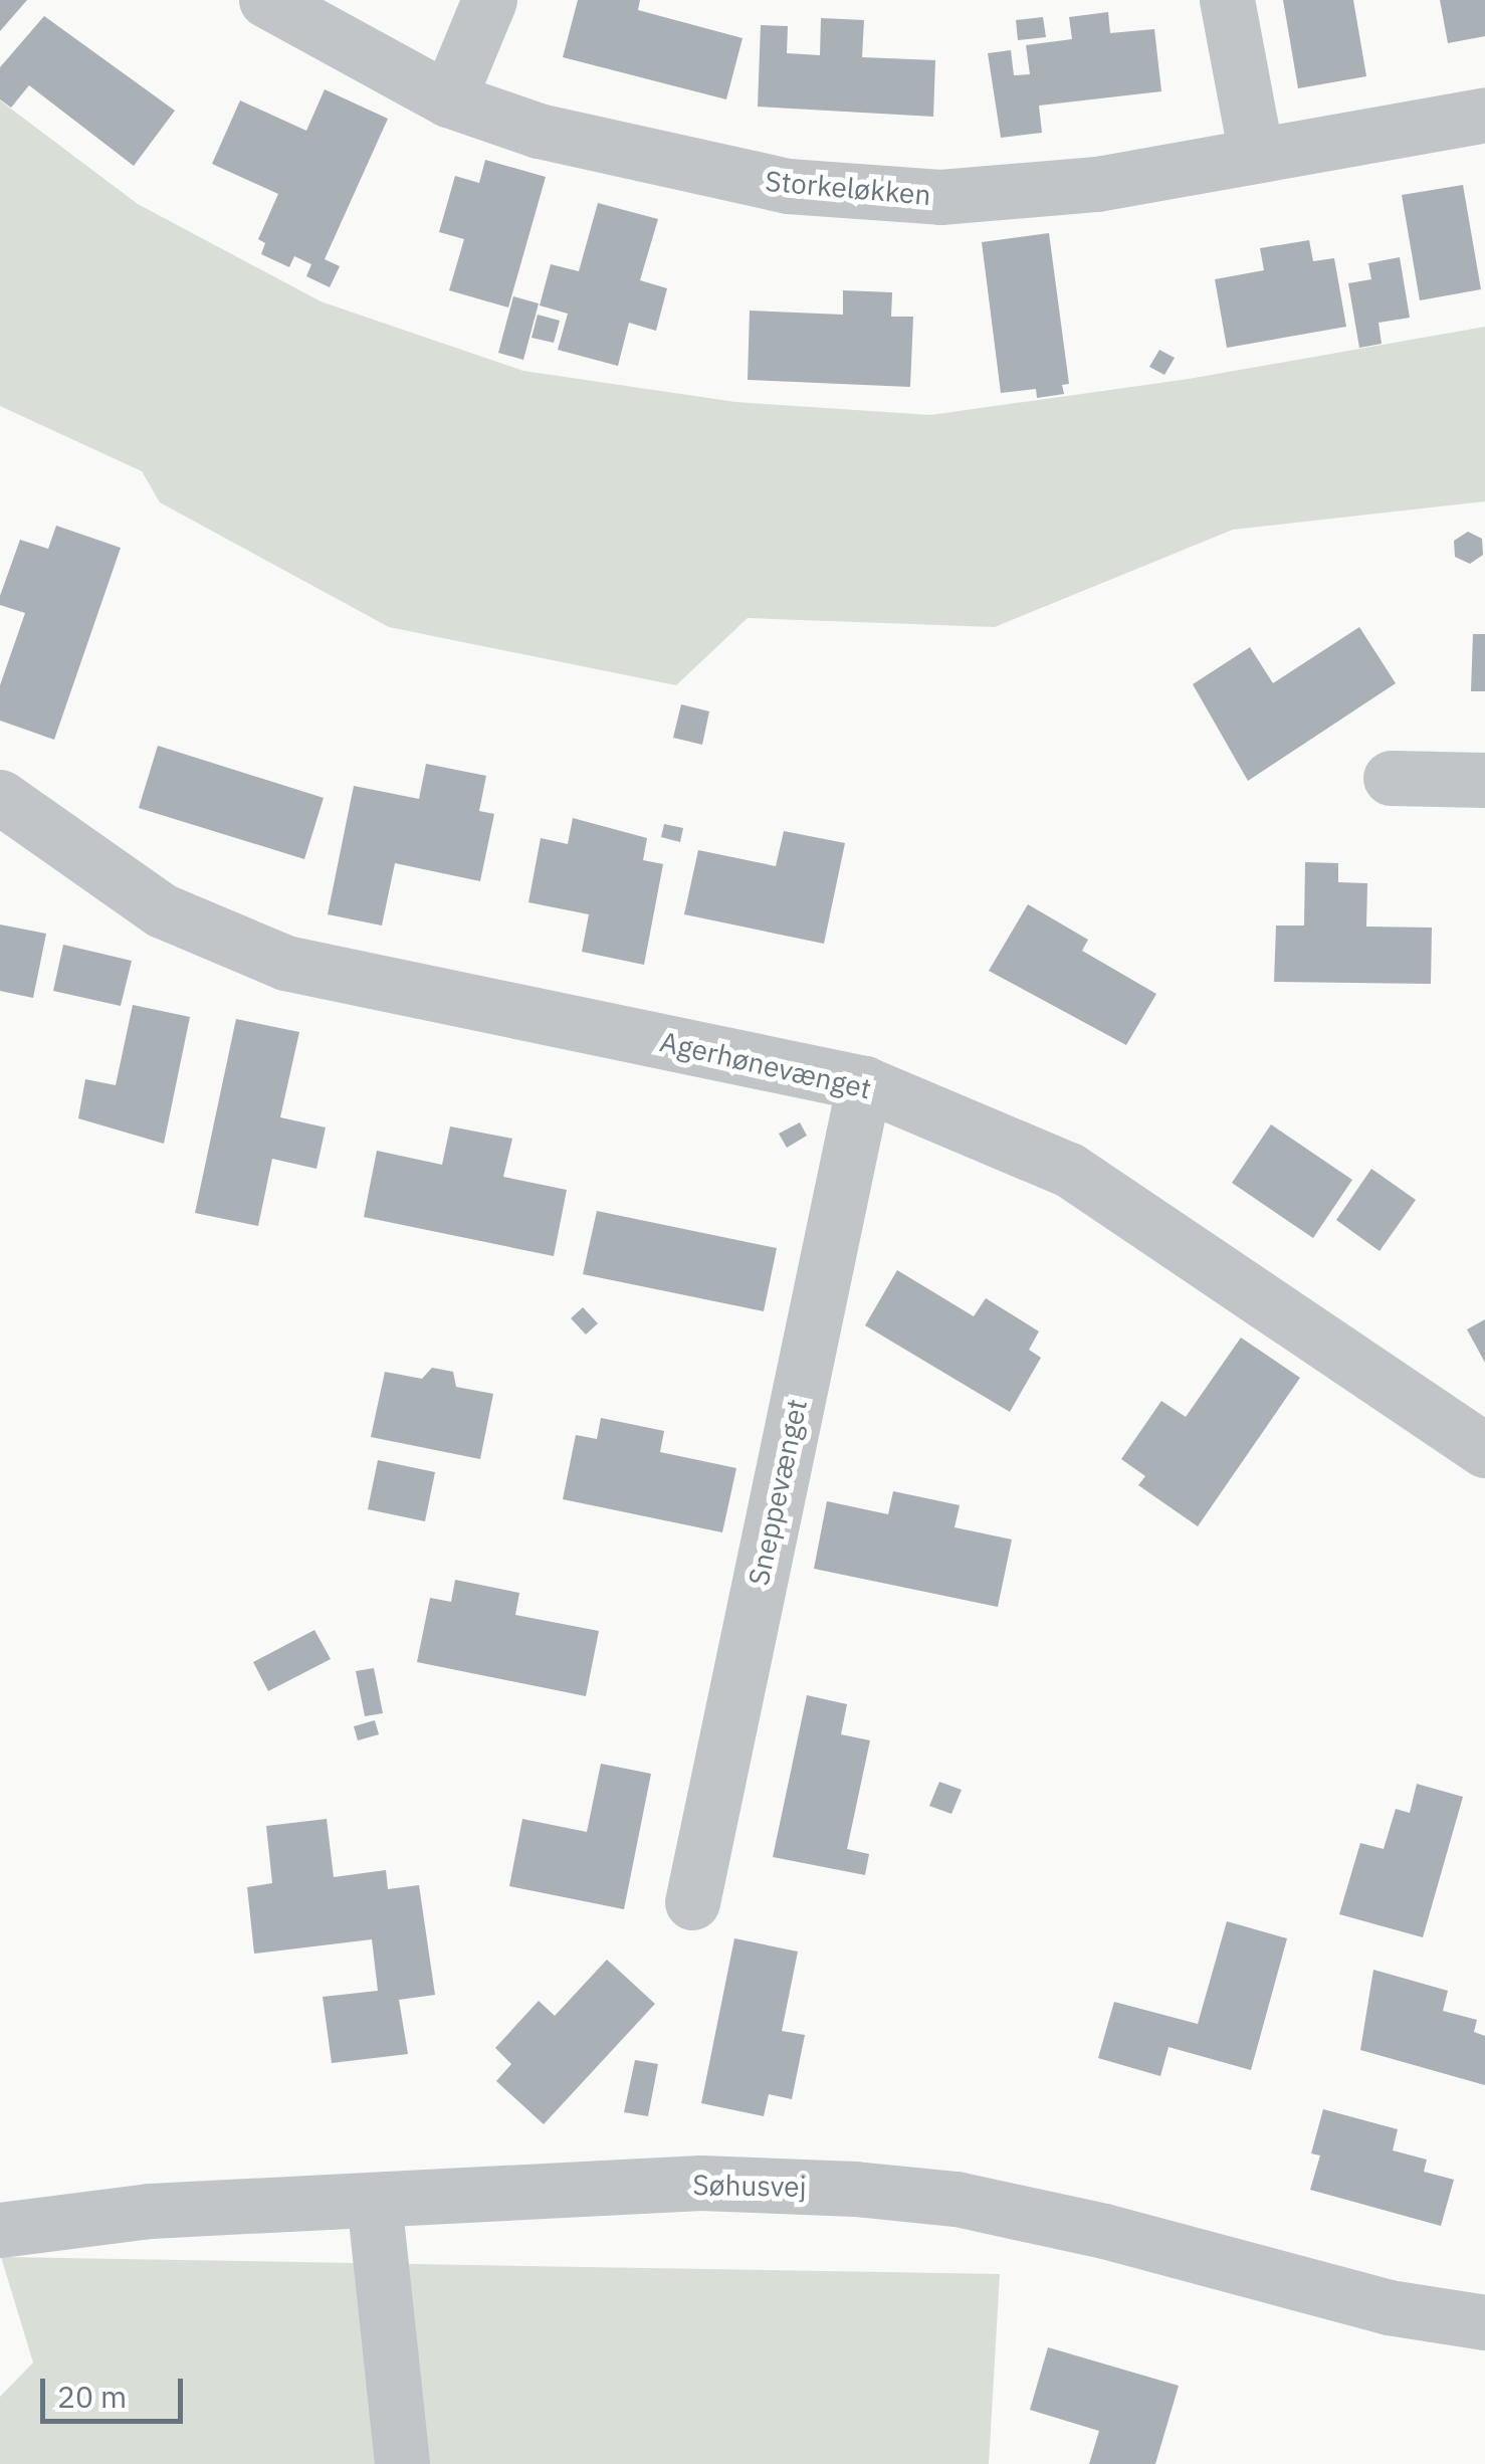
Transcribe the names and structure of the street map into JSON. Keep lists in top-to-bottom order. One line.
{"streets":{"street":["Storkeløkken","Agerhønevænget","Sneppevænget","Søhusvej"]},"crossings":[["Agerhønevænget","Sneppevænget"]],"scale_bar":"20 m"}
